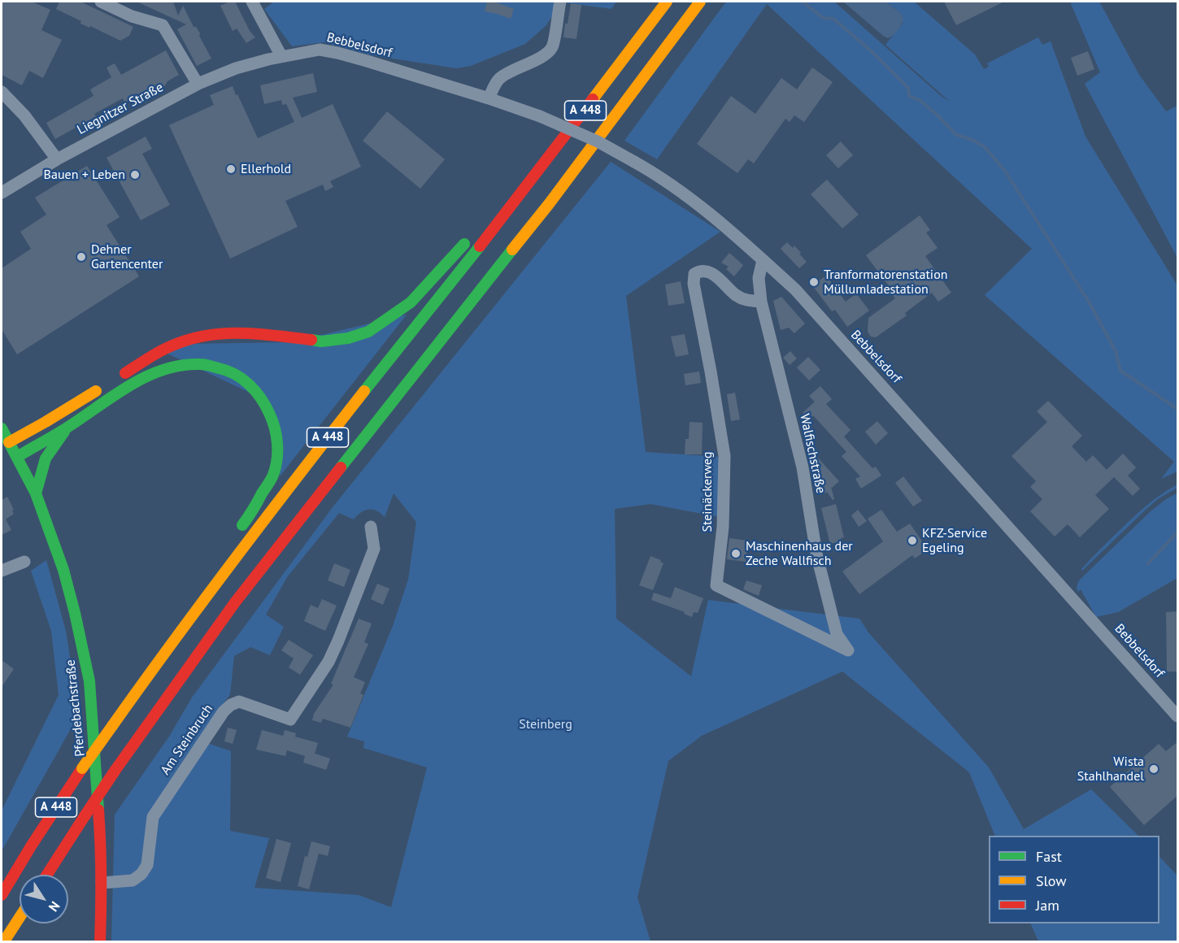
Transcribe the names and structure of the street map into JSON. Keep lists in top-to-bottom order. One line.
{"streets":{"main road":["A 448","Pferdebachstraße"],"street":["Bebbelsdorf","Liegnitzer Straße","Walfischstraße","Steinäckerweg","Am Steinbruch"]},"crossings":[["Bebbelsdorf","Liegnitzer Straße"],["Bebbelsdorf","Walfischstraße"],["Walfischstraße","Steinäckerweg"],["Pferdebachstraße","Am Steinbruch"]],"parks":["Steinberg"],"places":["Ellerhold","Bauen + Leben","Dehner Gartencenter","Tranformatorenstation Müllumladestation","KFZ-Service Egeling","Maschinenhaus der Zeche Wallfisch","Wista Stahlhandel"],"legend":["Fast","Slow","Jam"],"north":"bottom right"}
